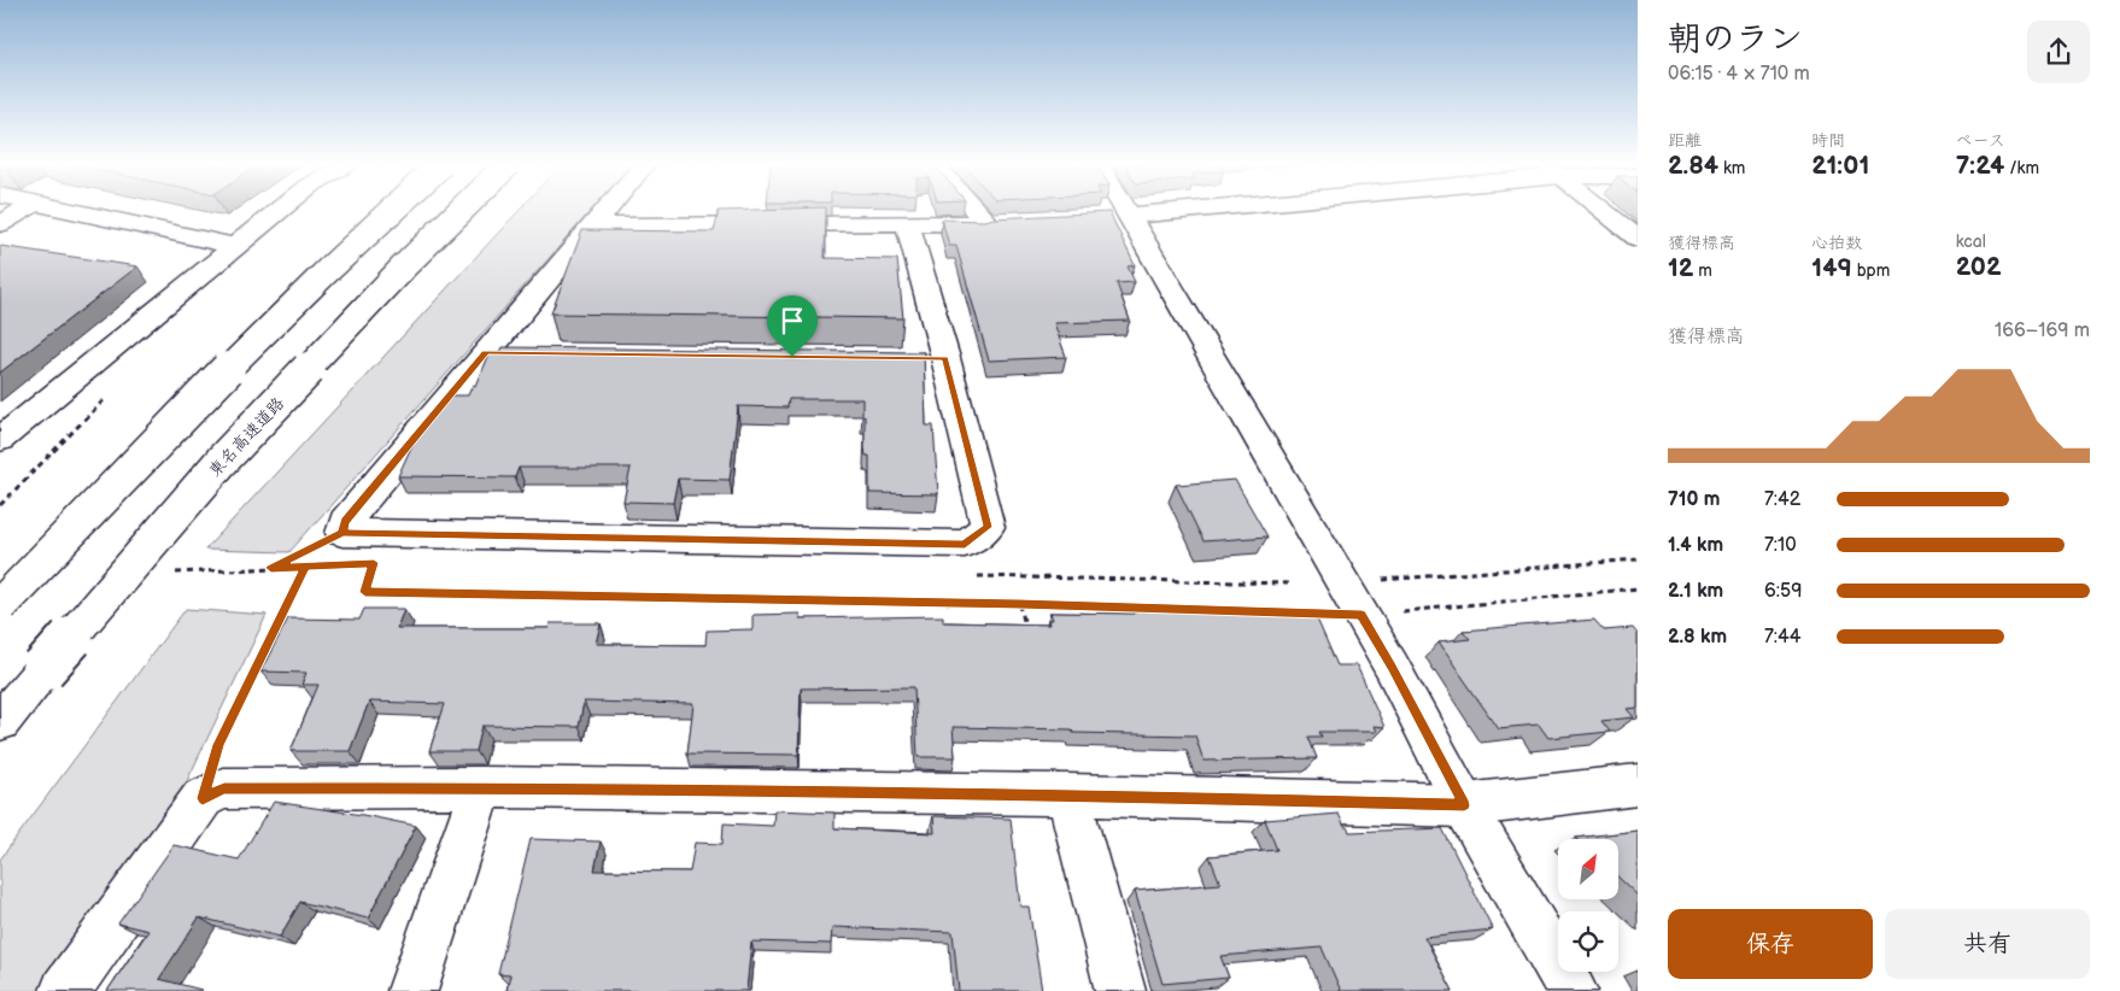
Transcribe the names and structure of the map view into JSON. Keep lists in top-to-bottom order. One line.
{"streets":{"main road":["東名高速道路"]},"north":"top right","page":{"heading":["朝のラン","06:15 · 4 × 710 m"],"stats":[["距離","2.84 km"],["時間","21:01"],["ペース","7:24 /km"],["獲得標高","12 m"],["心拍数","149 bpm"],["kcal","202"]],"chart":["獲得標高","166–169 m"],"list":[{"name":"710 m","note":"7:42"},{"name":"1.4 km","note":"7:10"},{"name":"2.1 km","note":"6:59"},{"name":"2.8 km","note":"7:44"}],"buttons":["保存","共有"]}}
